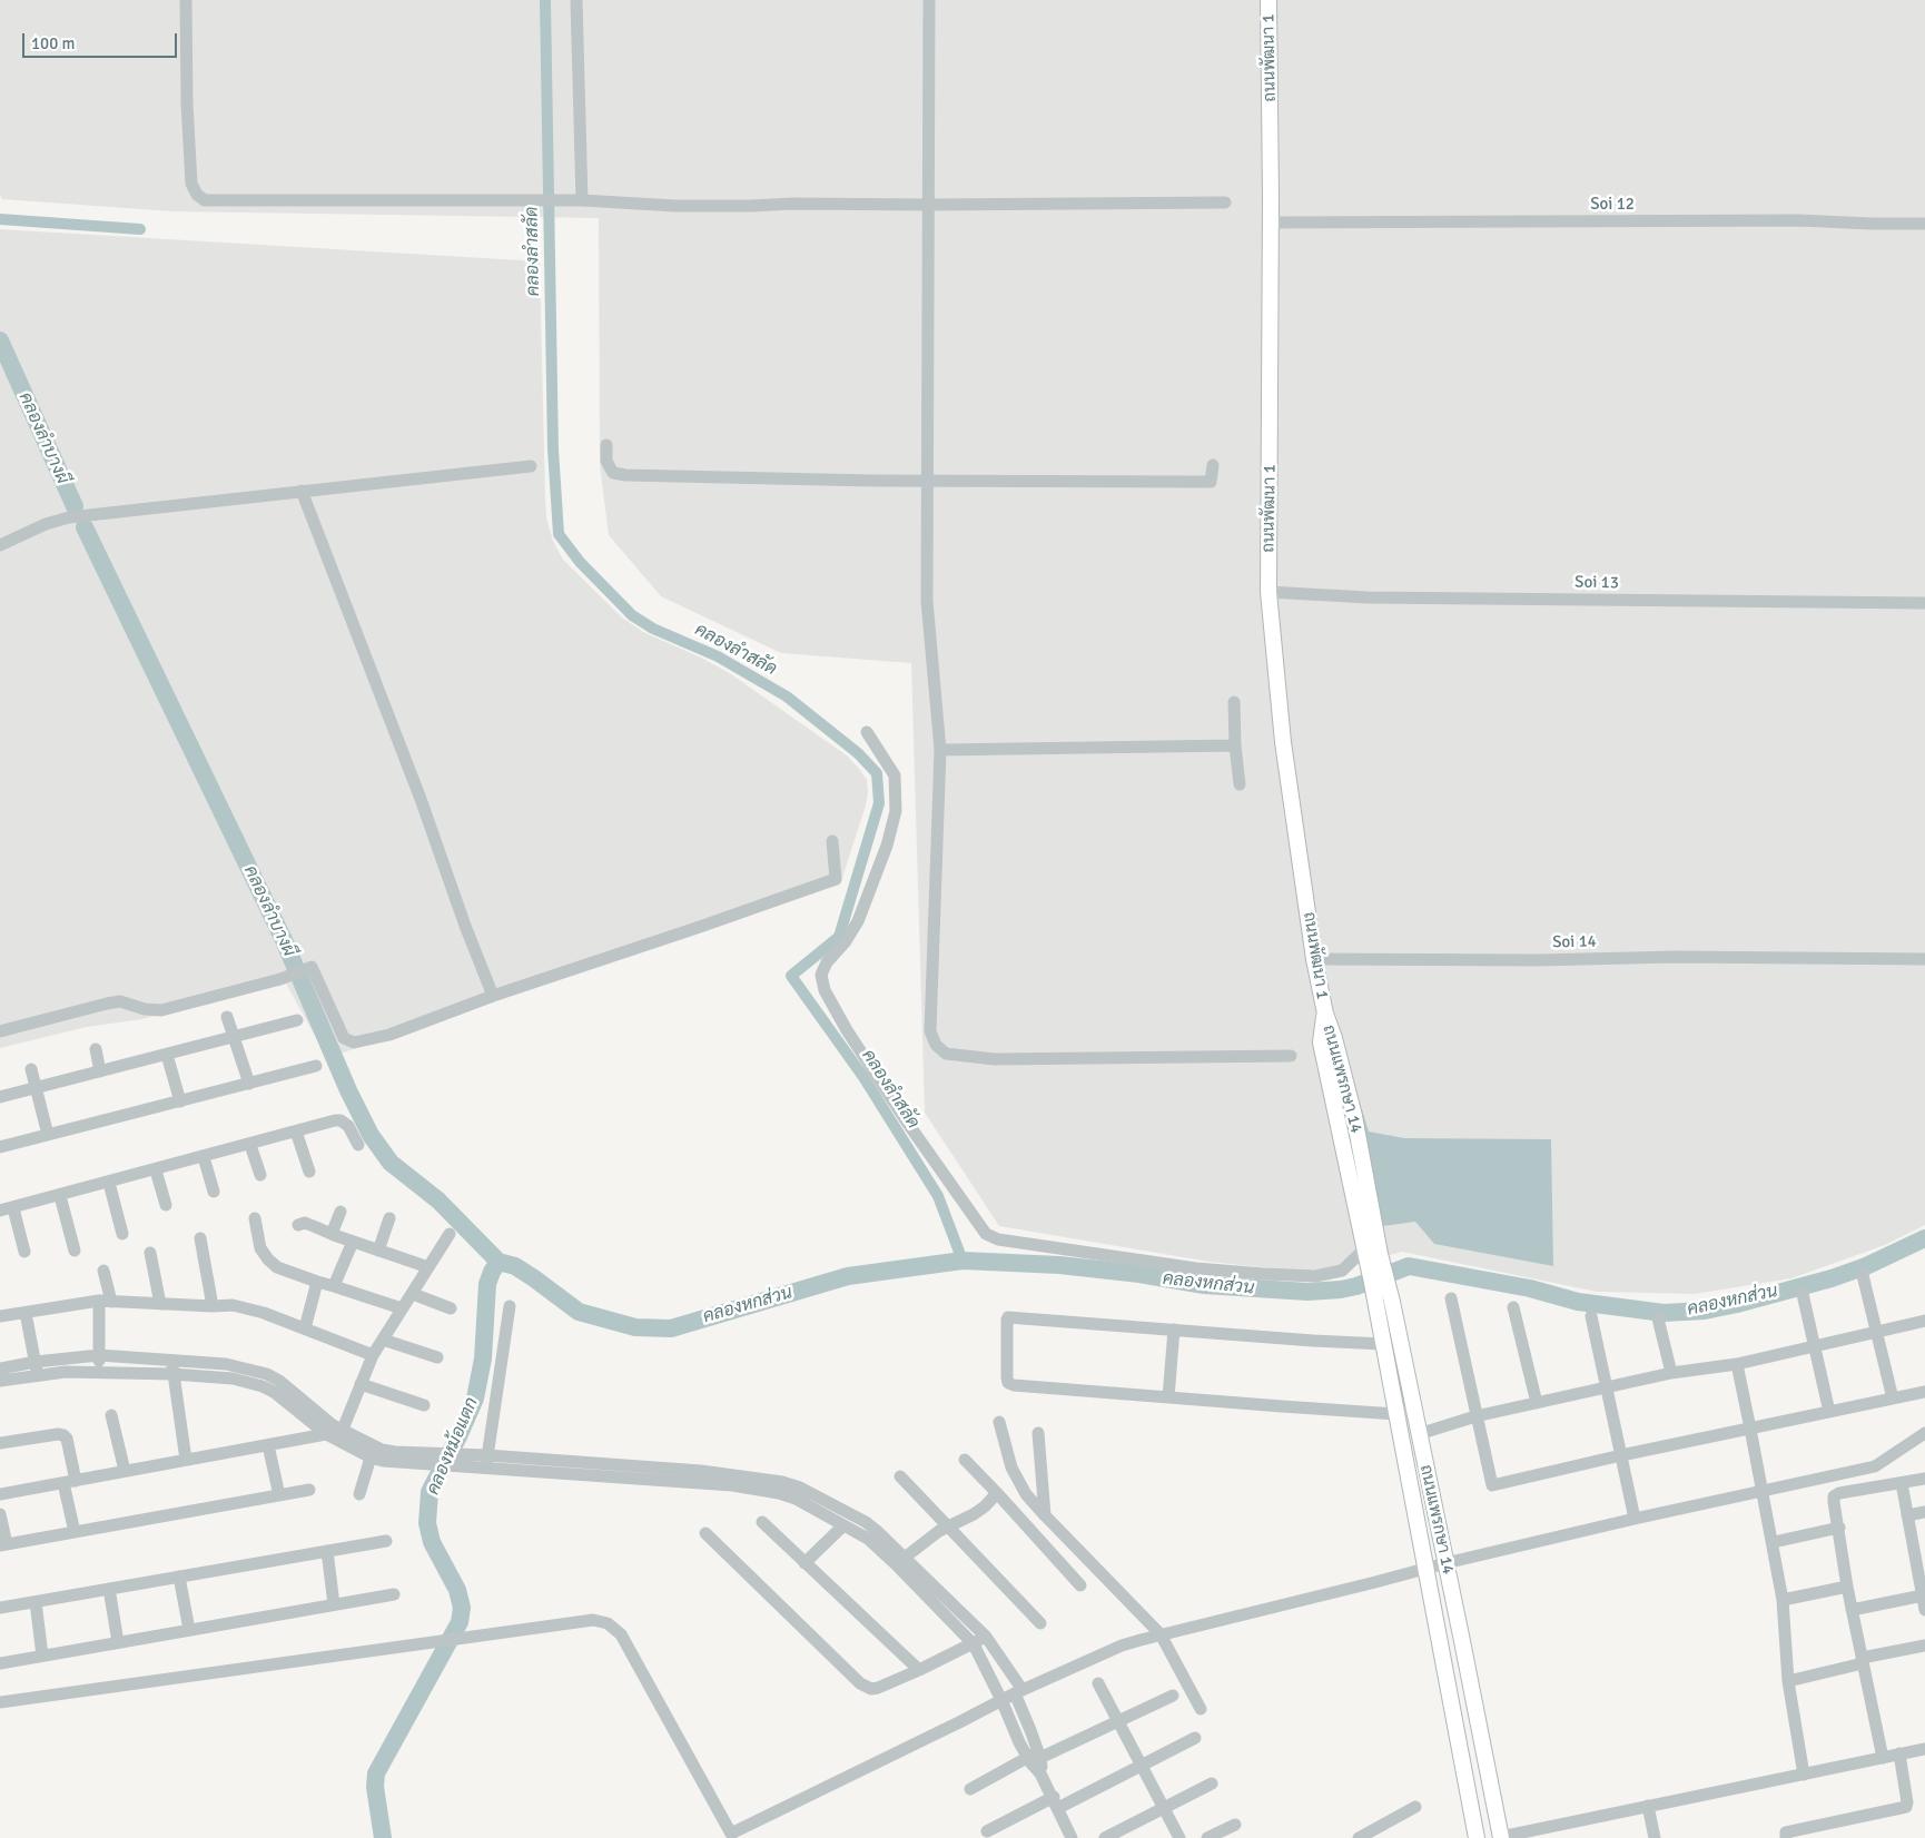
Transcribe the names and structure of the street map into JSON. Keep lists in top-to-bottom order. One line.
{"streets":{"main road":["ถนนพัฒนา 1","ถนนแพรกษา 14"],"street":["Soi 12","Soi 13","Soi 14"]},"crossings":[["ถนนพัฒนา 1","Soi 12"],["ถนนพัฒนา 1","Soi 13"],["ถนนพัฒนา 1","Soi 14"],["ถนนพัฒนา 1","ถนนแพรกษา 14"]],"water":["คลองลำสลัด","คลองลำบางผี","คลองหกส่วน","คลองหม้อแตก"],"scale_bar":"100 m"}
